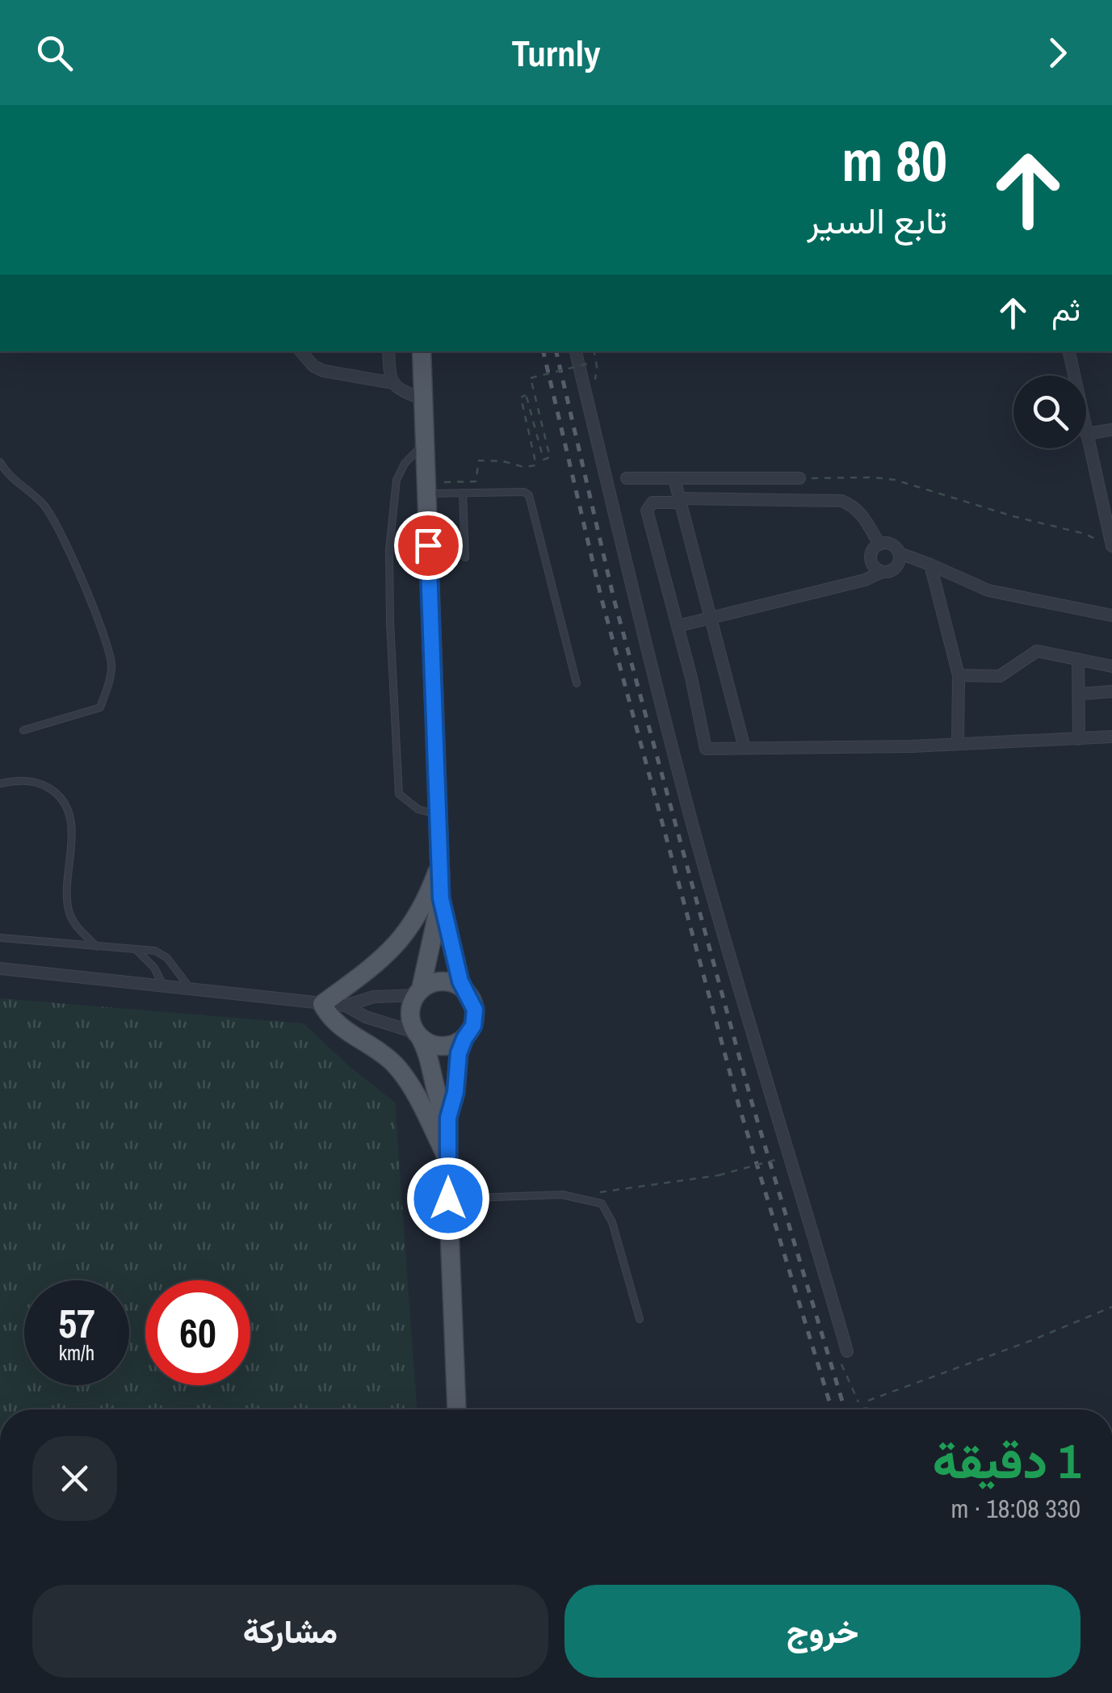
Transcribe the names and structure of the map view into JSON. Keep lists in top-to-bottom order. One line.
{"page":{"header":"Turnly","turn":["80 m","تابع السير"],"then":"ثم","speed":"57 km/h","limit":"60","heading":["1 دقيقة","330 m · 18:08"],"buttons":["خروج","مشاركة"]}}
